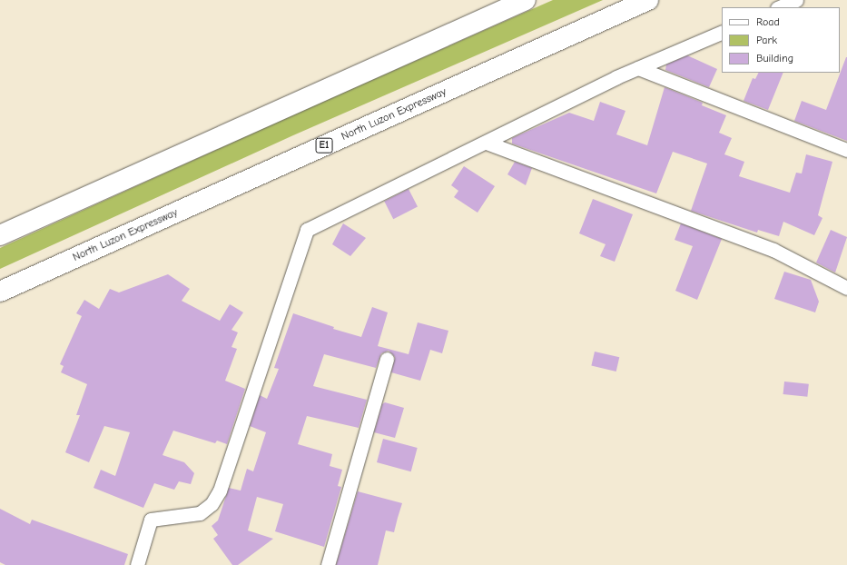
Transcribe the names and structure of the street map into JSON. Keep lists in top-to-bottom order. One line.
{"streets":{"highway":["North Luzon Expressway","E1"]},"legend":["Road","Park","Building"]}
